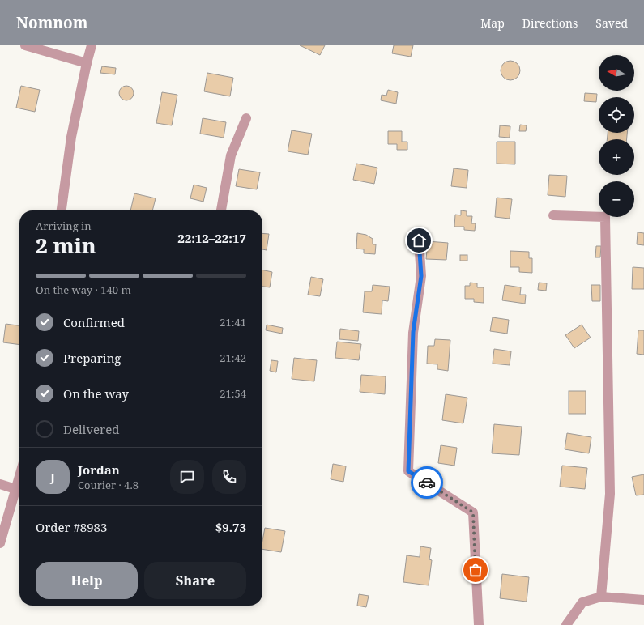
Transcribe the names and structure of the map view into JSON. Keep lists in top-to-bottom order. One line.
{"north":"left","page":{"header":"Nomnom","nav":["Map","Directions","Saved"],"map_buttons":["+","−"],"heading":["2 min","Arriving in","22:12–22:17"],"panel":["Jordan","Courier · 4.8","Order #8983","$9.73"],"bar":"On the way · 140 m","list":[["Confirmed","21:41"],["Preparing","21:42"],["On the way","21:54"],"Delivered"],"round":"J","buttons":["Help","Share"]}}
